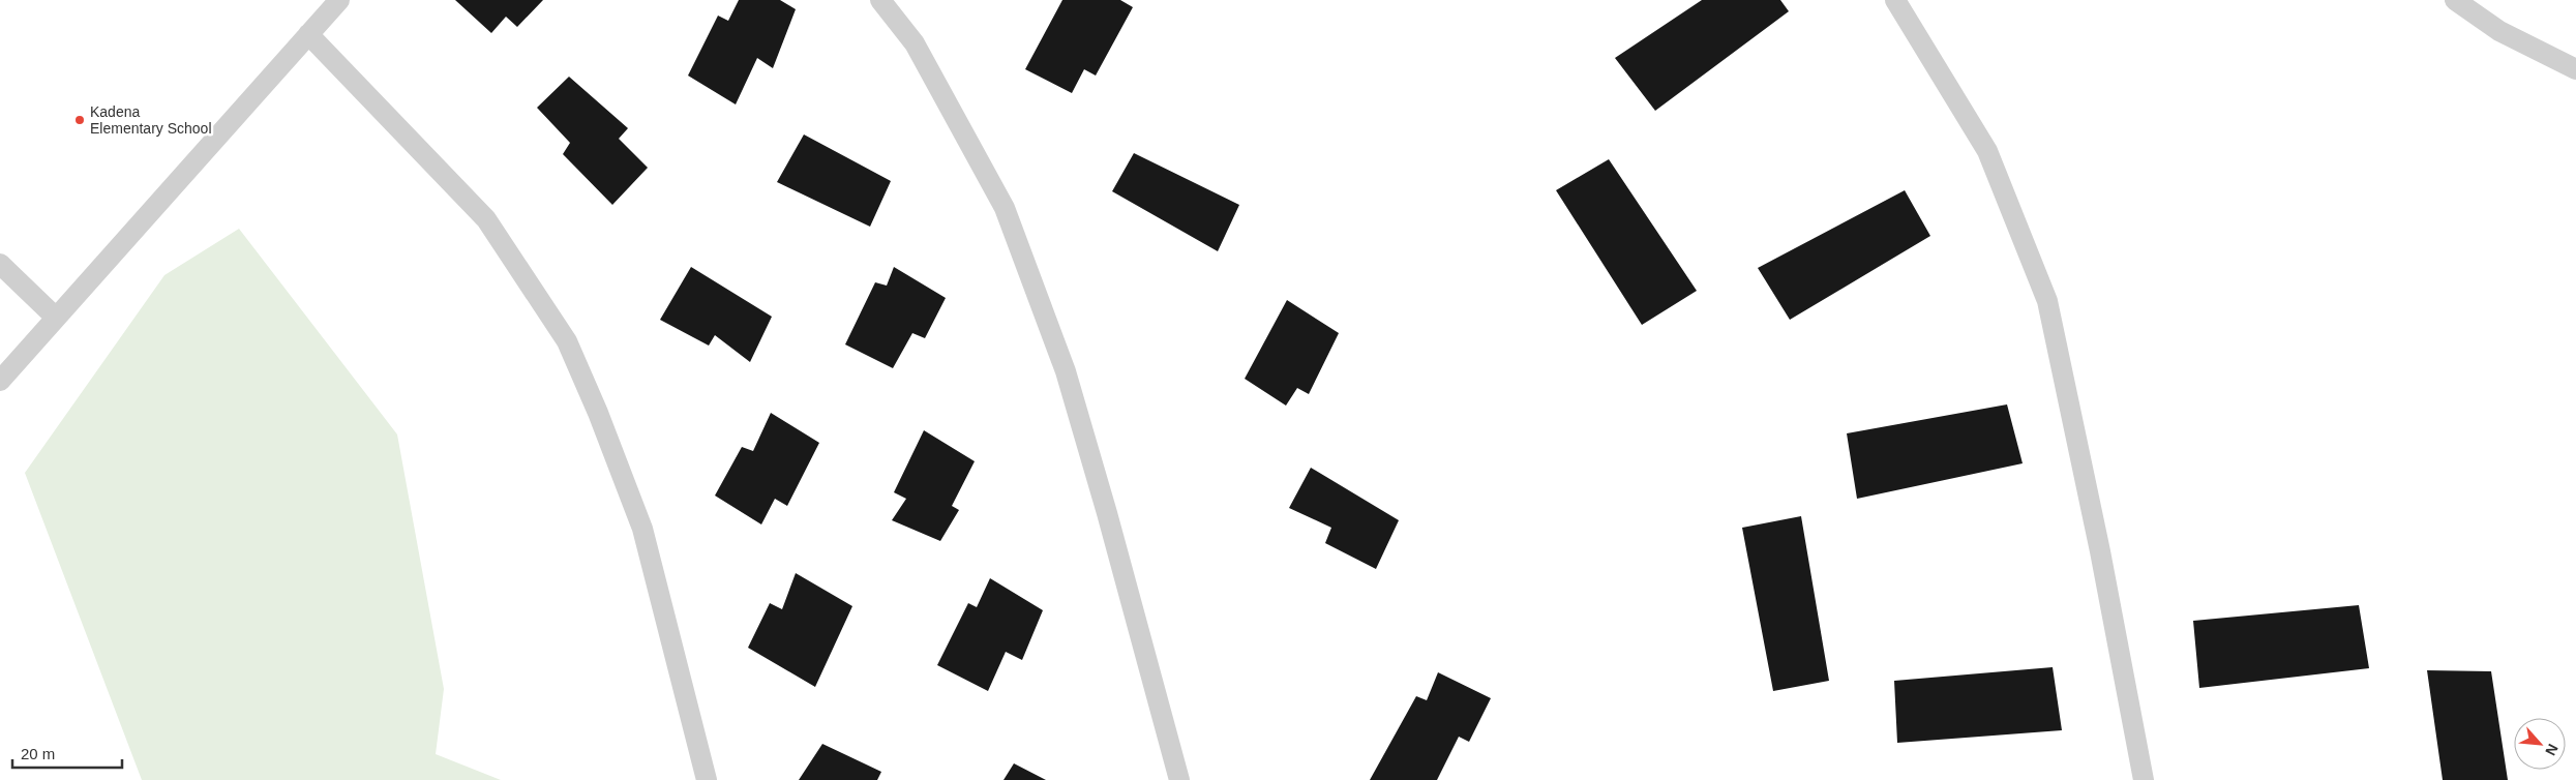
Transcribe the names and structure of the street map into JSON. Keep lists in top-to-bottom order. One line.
{"places":["Kadena Elementary School"],"scale_bar":"20 m","north":"bottom right"}
